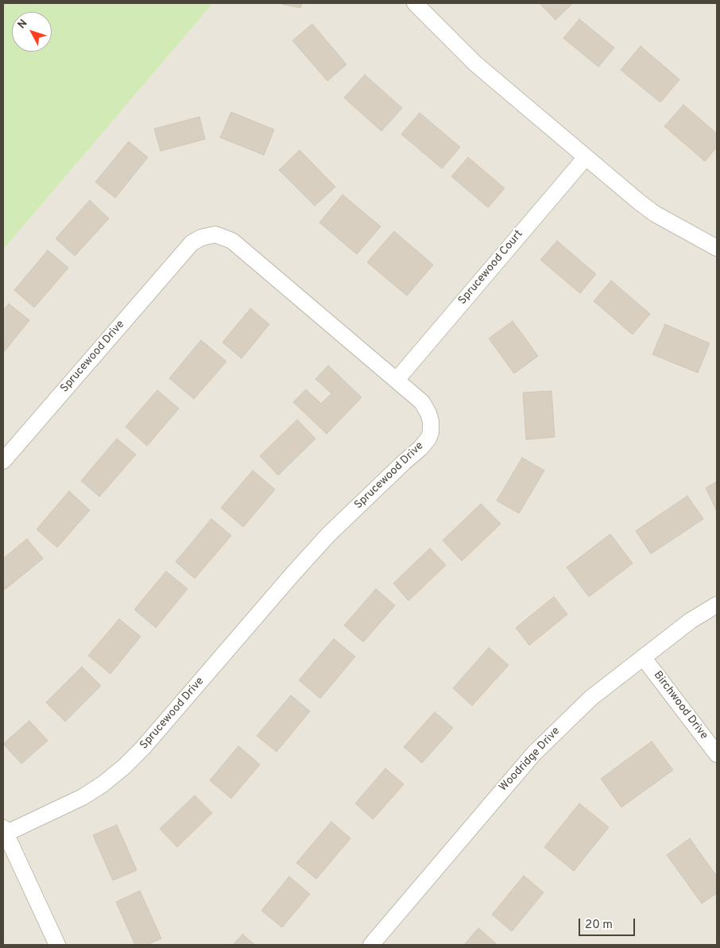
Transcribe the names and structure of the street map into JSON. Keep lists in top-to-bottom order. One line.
{"streets":{"street":["Sprucewood Court","Sprucewood Drive","Birchwood Drive","Woodridge Drive"]},"crossings":[["Sprucewood Court","Sprucewood Drive"],["Birchwood Drive","Woodridge Drive"]],"scale_bar":"20 m","north":"top left"}
